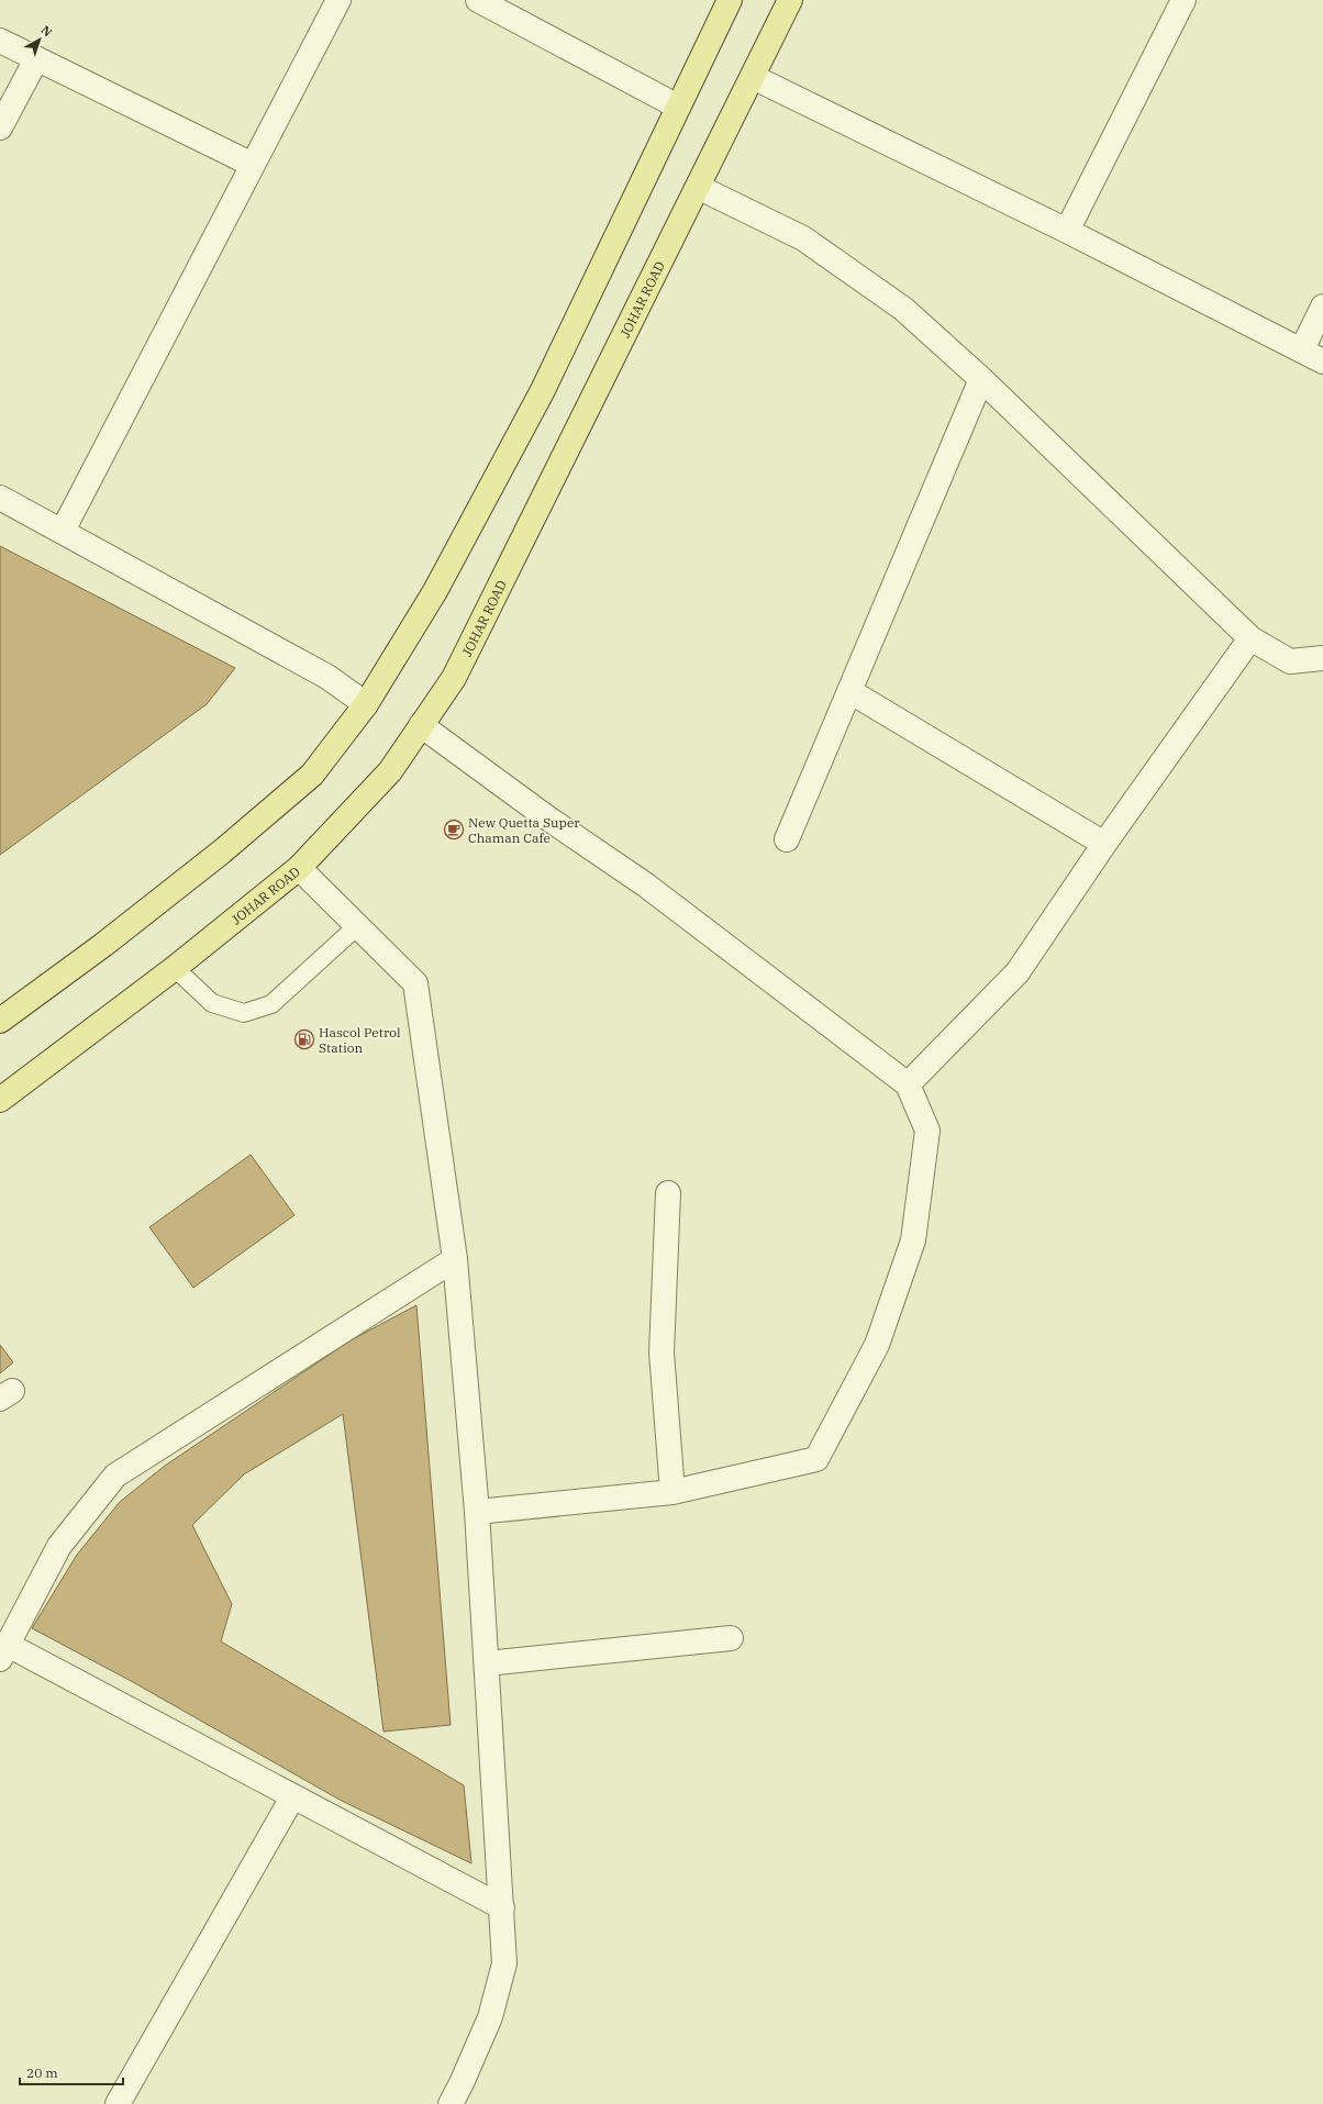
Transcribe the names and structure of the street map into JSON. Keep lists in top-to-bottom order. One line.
{"streets":{"main road":["JOHAR ROAD"]},"places":{"cafe":["New Quetta Super Chaman Cafe"],"fuel station":["Hascol Petrol Station"]},"scale_bar":"20 m","north":"top right"}
